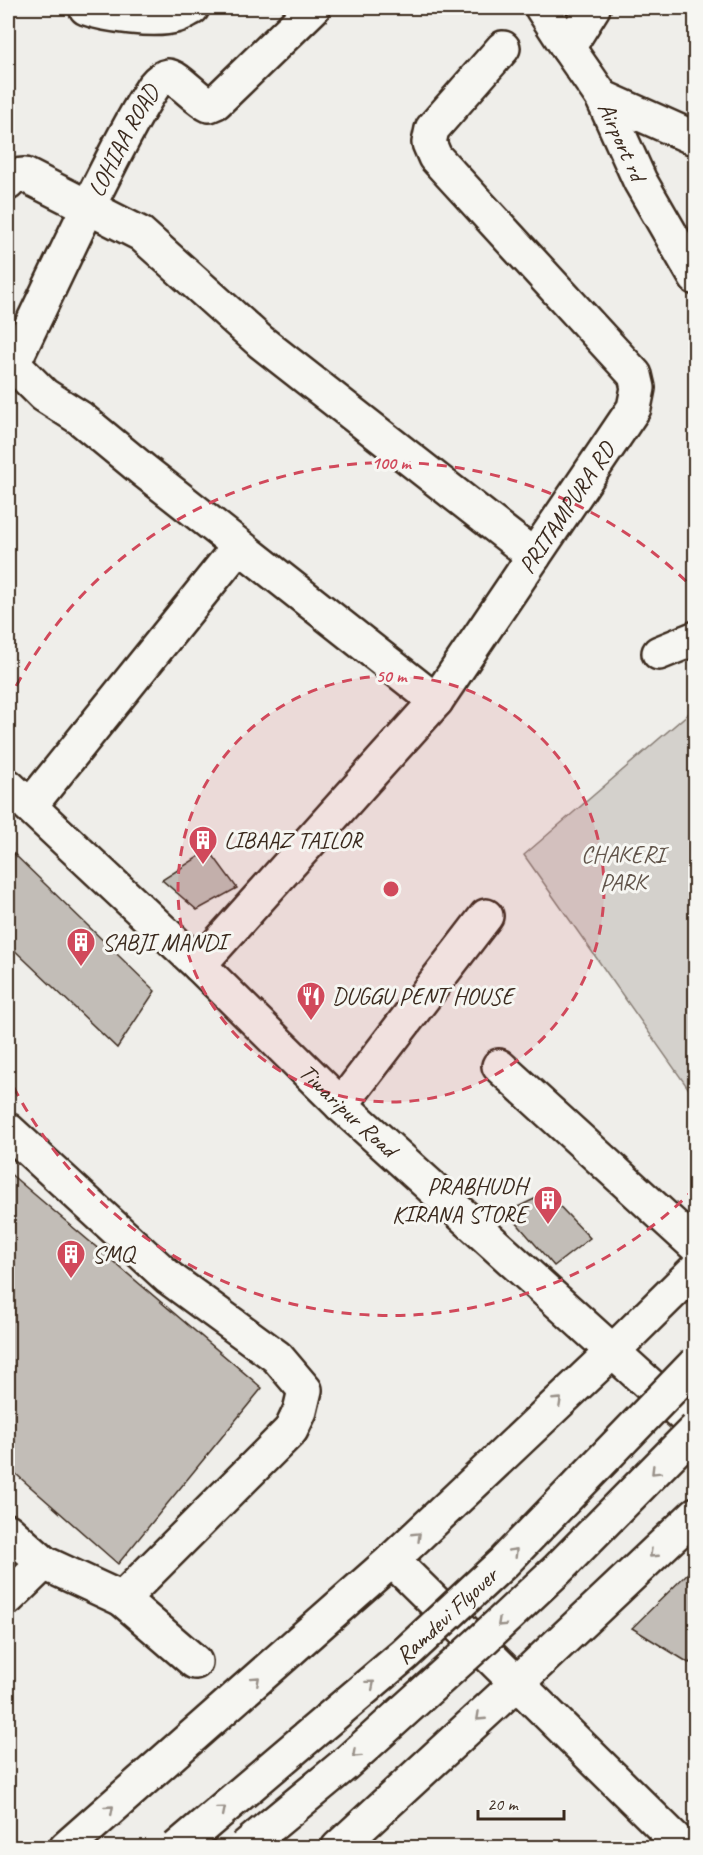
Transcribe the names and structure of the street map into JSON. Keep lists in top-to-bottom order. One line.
{"streets":{"main road":["Airport rd","LOHIAA ROAD","PRITAMPURA RD","Tiwaripur Road","Ramdevi Flyover"]},"crossings":[["PRITAMPURA RD","Tiwaripur Road"],["Tiwaripur Road","Ramdevi Flyover"]],"parks":["CHAKERI PARK"],"places":{"building":["LIBAAZ TAILOR","SABJI MANDI","PRABHUDH KIRANA STORE","SMQ"],"restaurant":["DUGGU PENT HOUSE"]},"scale_bar":"20 m","rings":["100 m","50 m"]}
